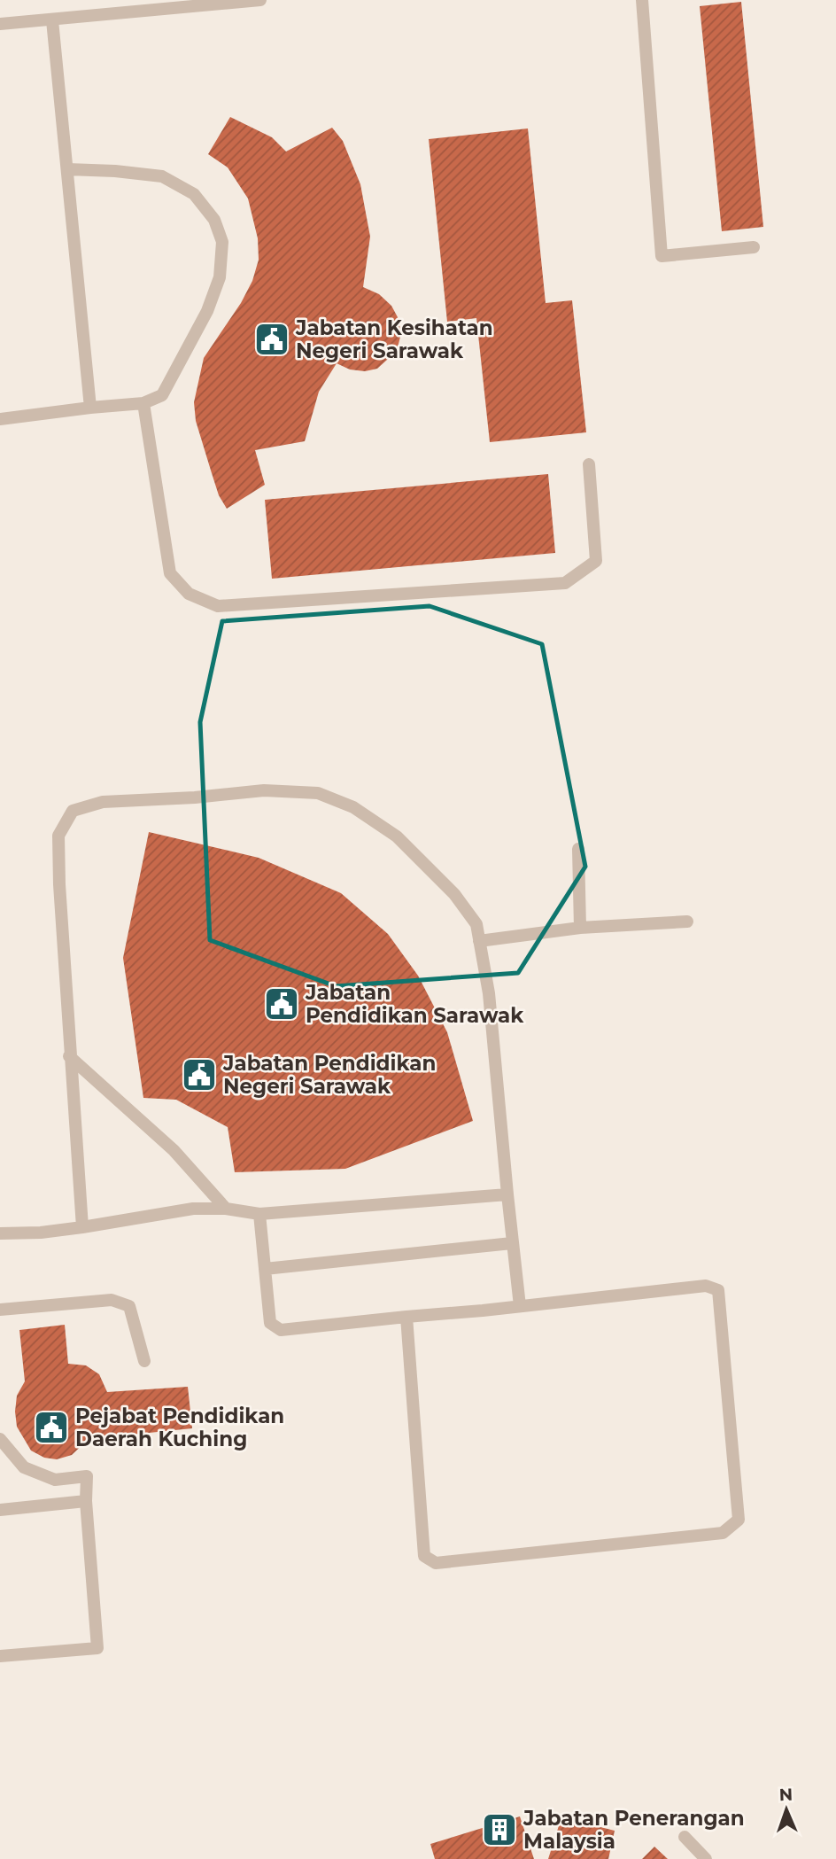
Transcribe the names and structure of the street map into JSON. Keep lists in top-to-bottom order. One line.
{"places":{"public building":["Jabatan Kesihatan Negeri Sarawak","Jabatan Pendidikan Sarawak","Jabatan Pendidikan Negeri Sarawak","Pejabat Pendidikan Daerah Kuching"],"building":["Jabatan Penerangan Malaysia"]},"north":"top"}
